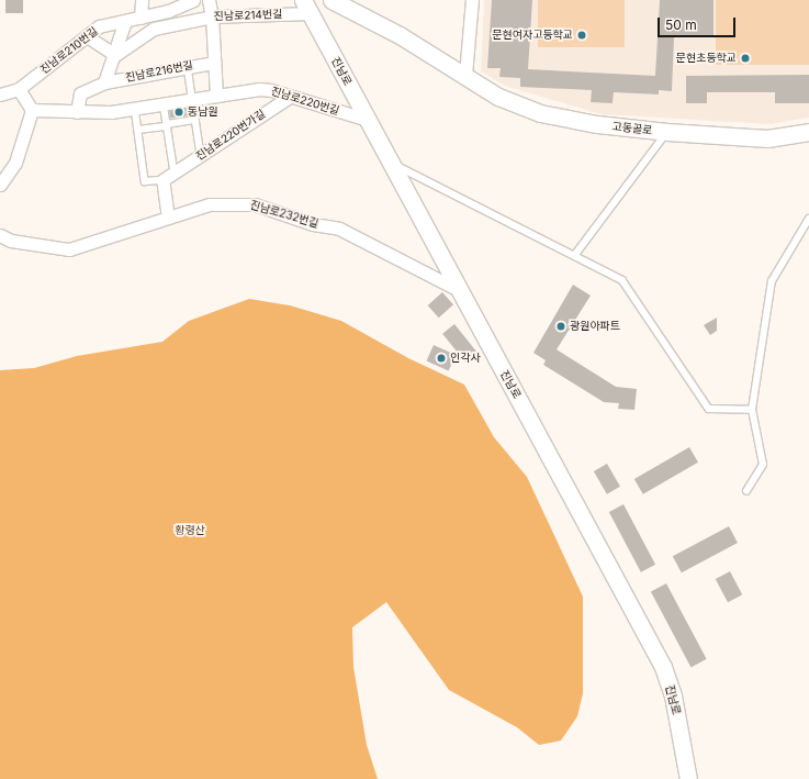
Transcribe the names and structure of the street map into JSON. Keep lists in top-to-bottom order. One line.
{"streets":{"main road":["진남로","고동골로"],"street":["진남로214번길","진남로210번길","진남로216번길","진남로220번길","진남로220번가길","진남로232번길"]},"crossings":[["진남로214번길","진남로"],["진남로216번길","진남로220번길"],["진남로","진남로220번길"],["진남로","진남로232번길"],["진남로220번길","진남로220번가길"]],"parks":["황령산"],"places":["문현여자고등학교","문현초등학교","동남원","광원아파트","인각사"],"scale_bar":"50 m"}
